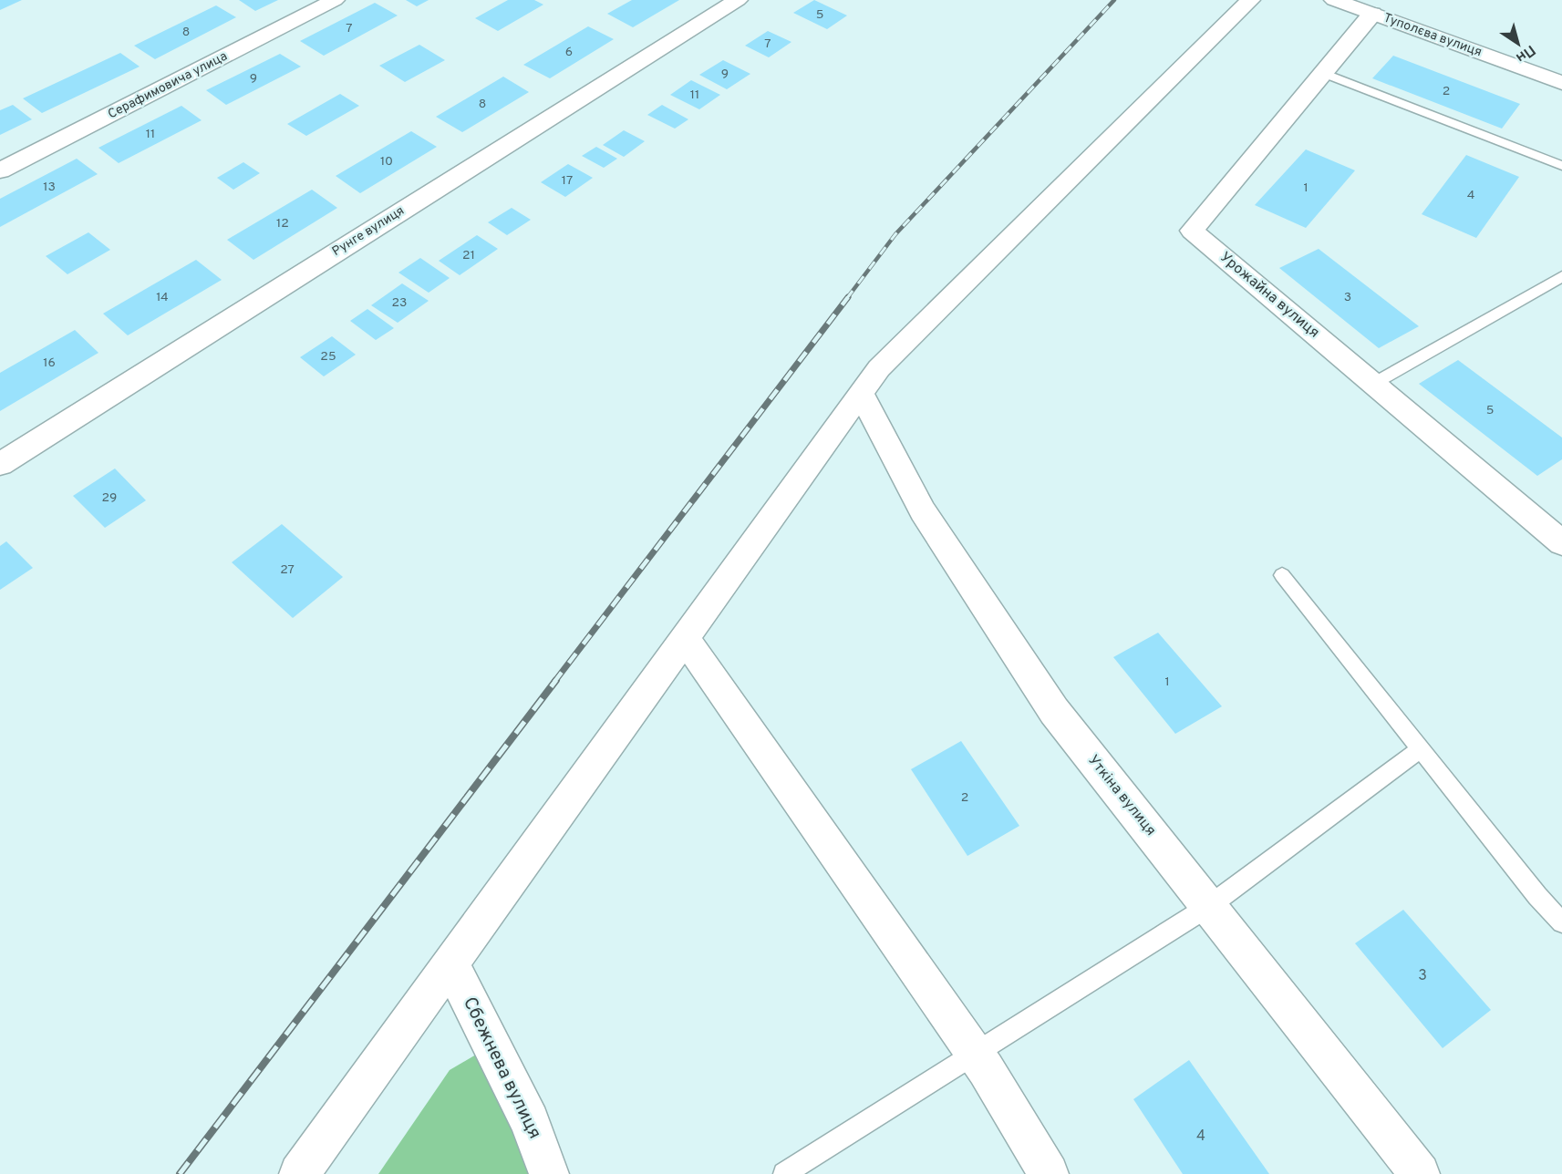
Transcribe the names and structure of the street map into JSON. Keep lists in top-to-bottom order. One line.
{"streets":{"street":["Туполєва вулиця","Серафимовича улица","Рунге вулиця","Урожайна вулиця","Уткiна вулиця","Сбежнева вулиця"]},"crossings":[["Туполєва вулиця","Урожайна вулиця"]],"house_numbers":["5","7","8","7","6","9","9","2","11","8","11","10","17","13","1","4","12","21","14","3","23","25","16","5","29","27","1","2","3","4"],"north":"bottom right"}
